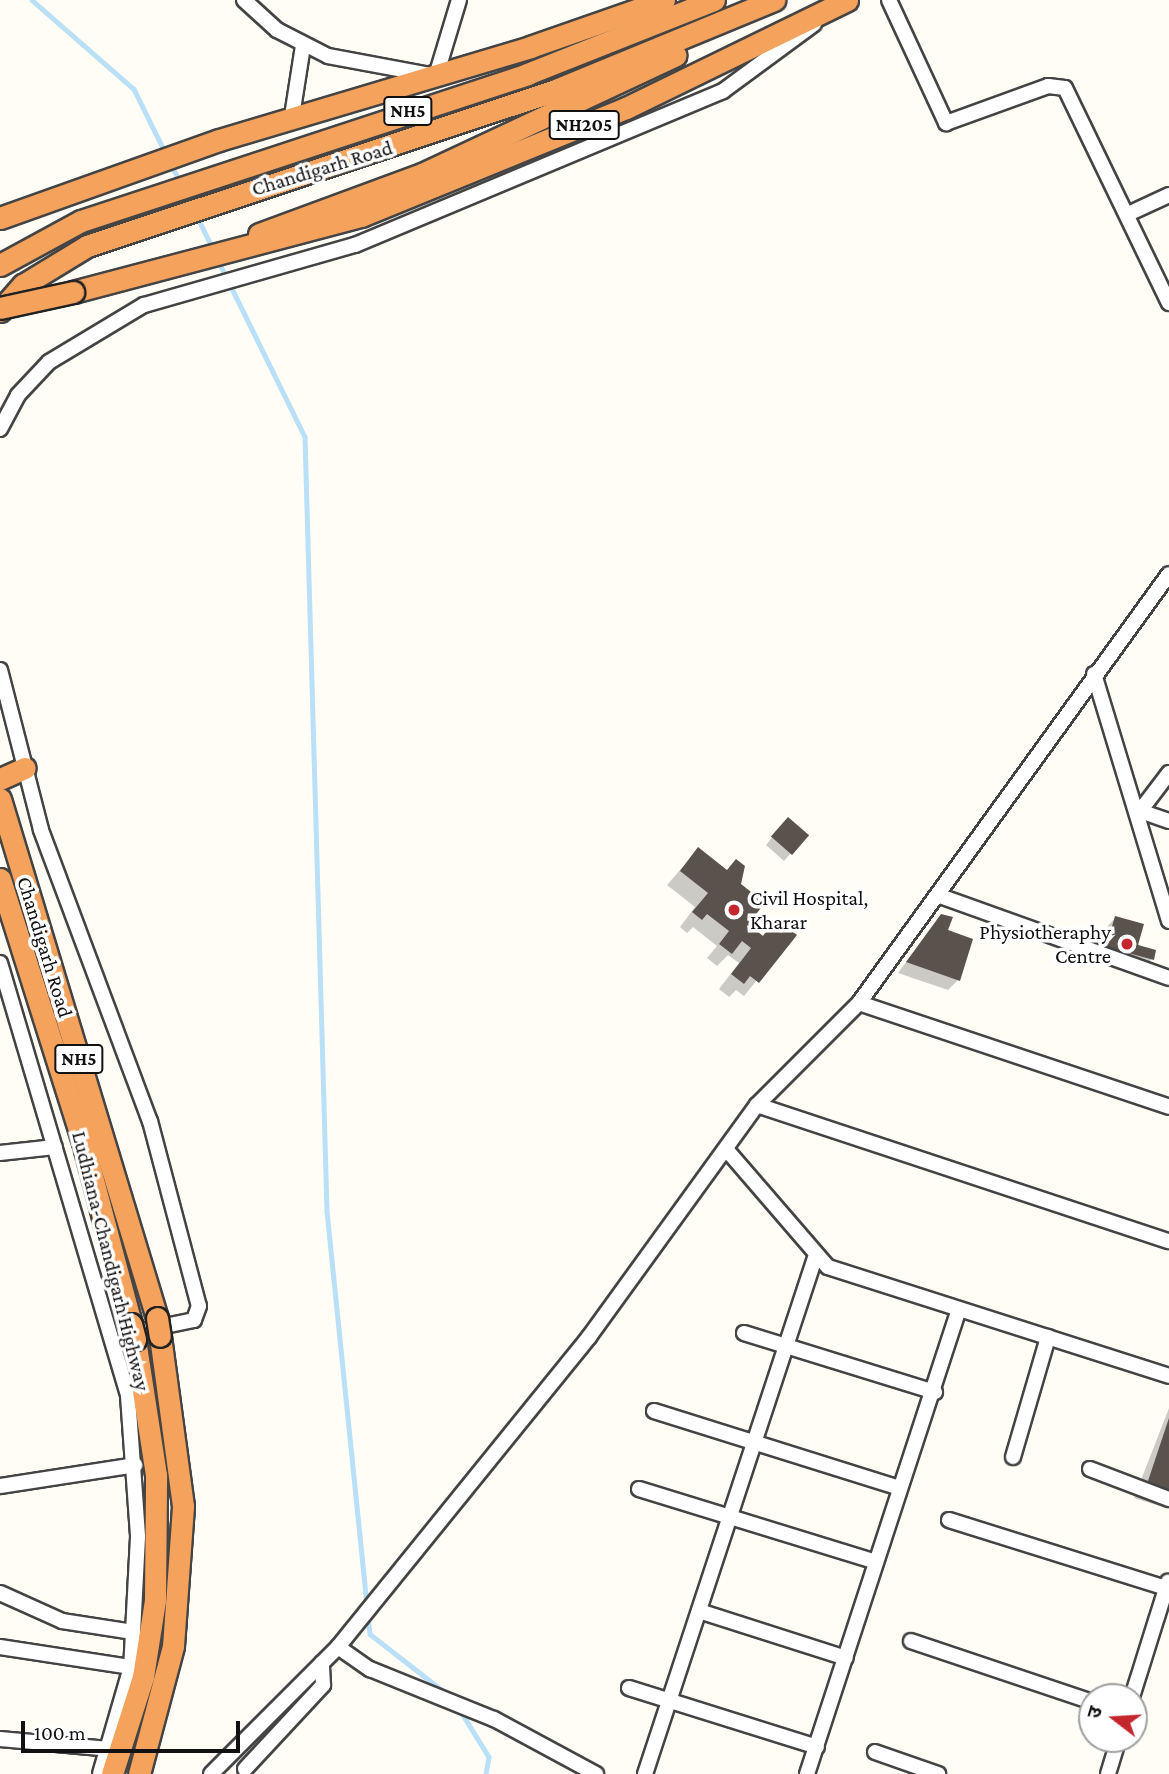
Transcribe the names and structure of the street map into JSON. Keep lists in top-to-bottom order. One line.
{"streets":{"highway":["NH5","NH205","Chandigarh Road","Ludhiana-Chandigarh Highway"]},"crossings":[["NH205","Chandigarh Road"]],"places":["Civil Hospital, Kharar","Physiotheraphy Centre"],"scale_bar":"100 m","north":"left"}
